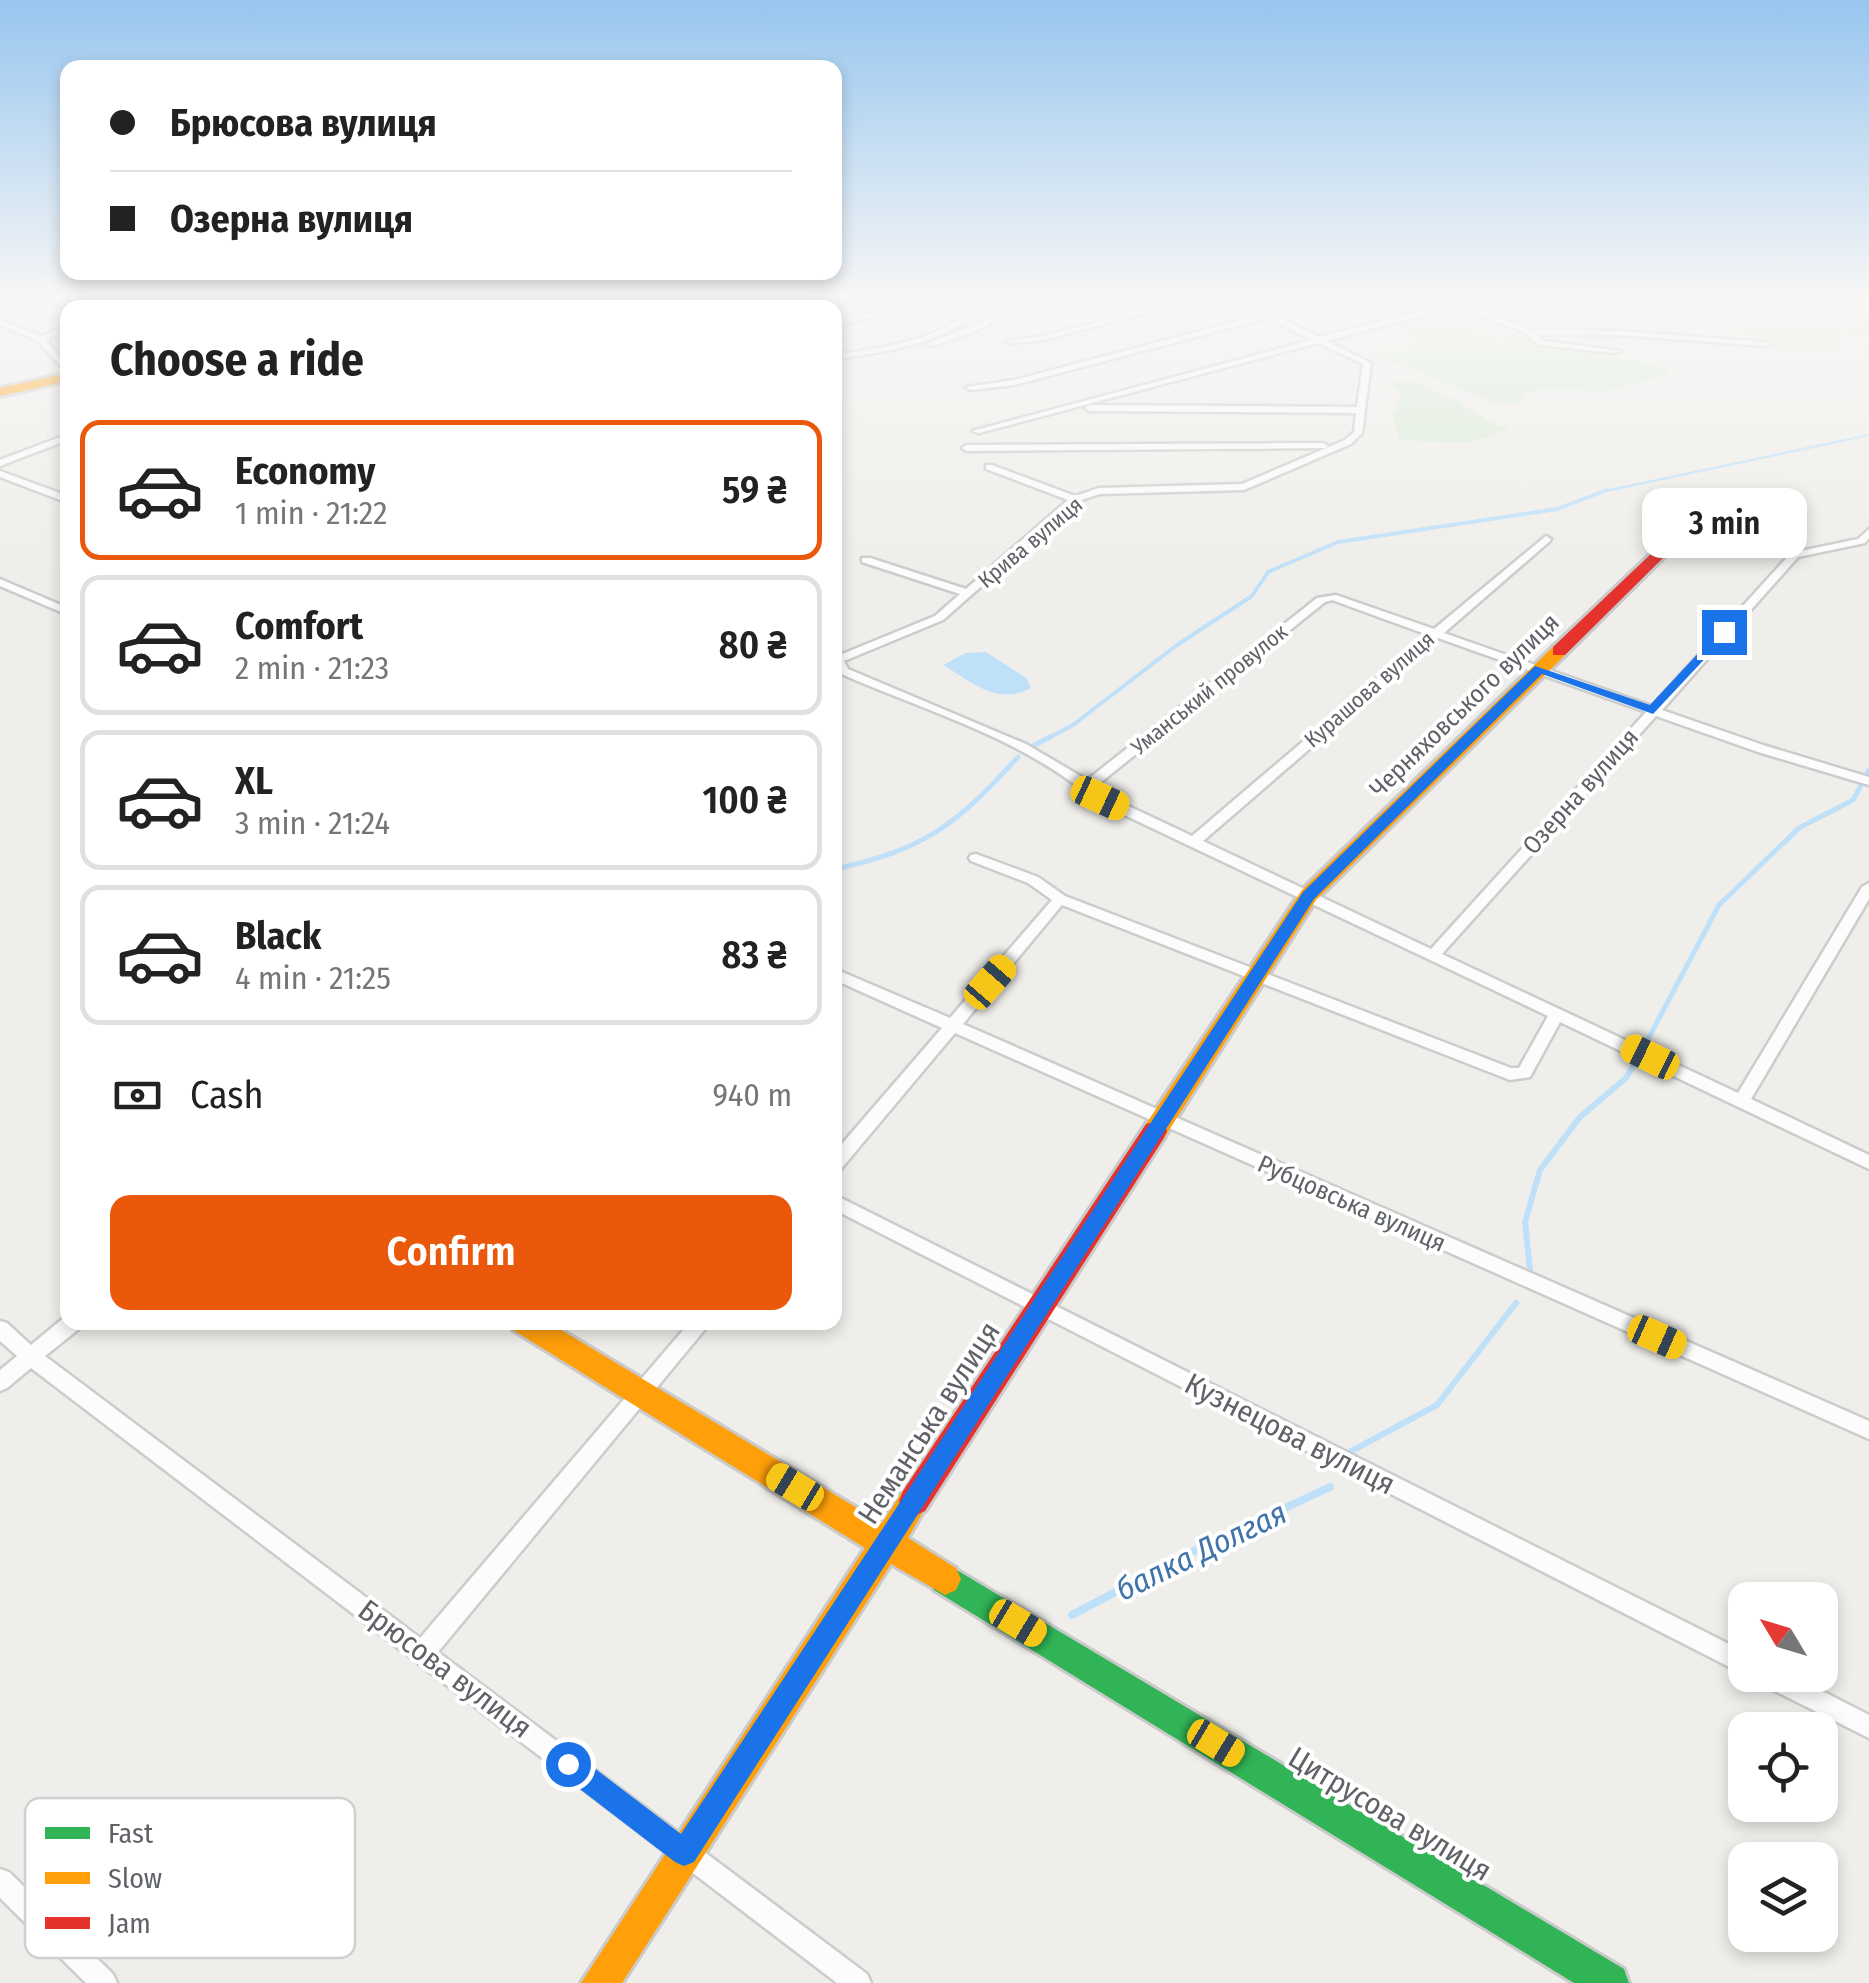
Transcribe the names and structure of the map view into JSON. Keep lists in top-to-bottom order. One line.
{"streets":{"street":["Крива вулиця","Уманський провулок","Курашова вулиця","Черняховського вулиця","Озерна вулиця","Рубцовська вулиця","Неманська вулиця","Кузнецова вулиця","Брюсова вулиця","Цитрусова вулиця"]},"crossings":[["Уманський провулок","Курашова вулиця"],["Черняховського вулиця","Неманська вулиця"],["Рубцовська вулиця","Неманська вулиця"],["Неманська вулиця","Кузнецова вулиця"],["Неманська вулиця","Брюсова вулиця"],["Неманська вулиця","Цитрусова вулиця"]],"water":["балка Долгая"],"legend":["Fast","Slow","Jam"],"north":"top left","page":{"banner":["Брюсова вулиця","Озерна вулиця"],"heading":"Choose a ride","list":[{"name":"Economy","note":"1 min · 21:22","value":"59 ₴"},{"name":"Comfort","note":"2 min · 21:23","value":"80 ₴"},{"name":"XL","note":"3 min · 21:24","value":"100 ₴"},{"name":"Black","note":"4 min · 21:25","value":"83 ₴"}],"bubble":"3 min","pay":["Cash","940 m"],"buttons":"Confirm"}}
